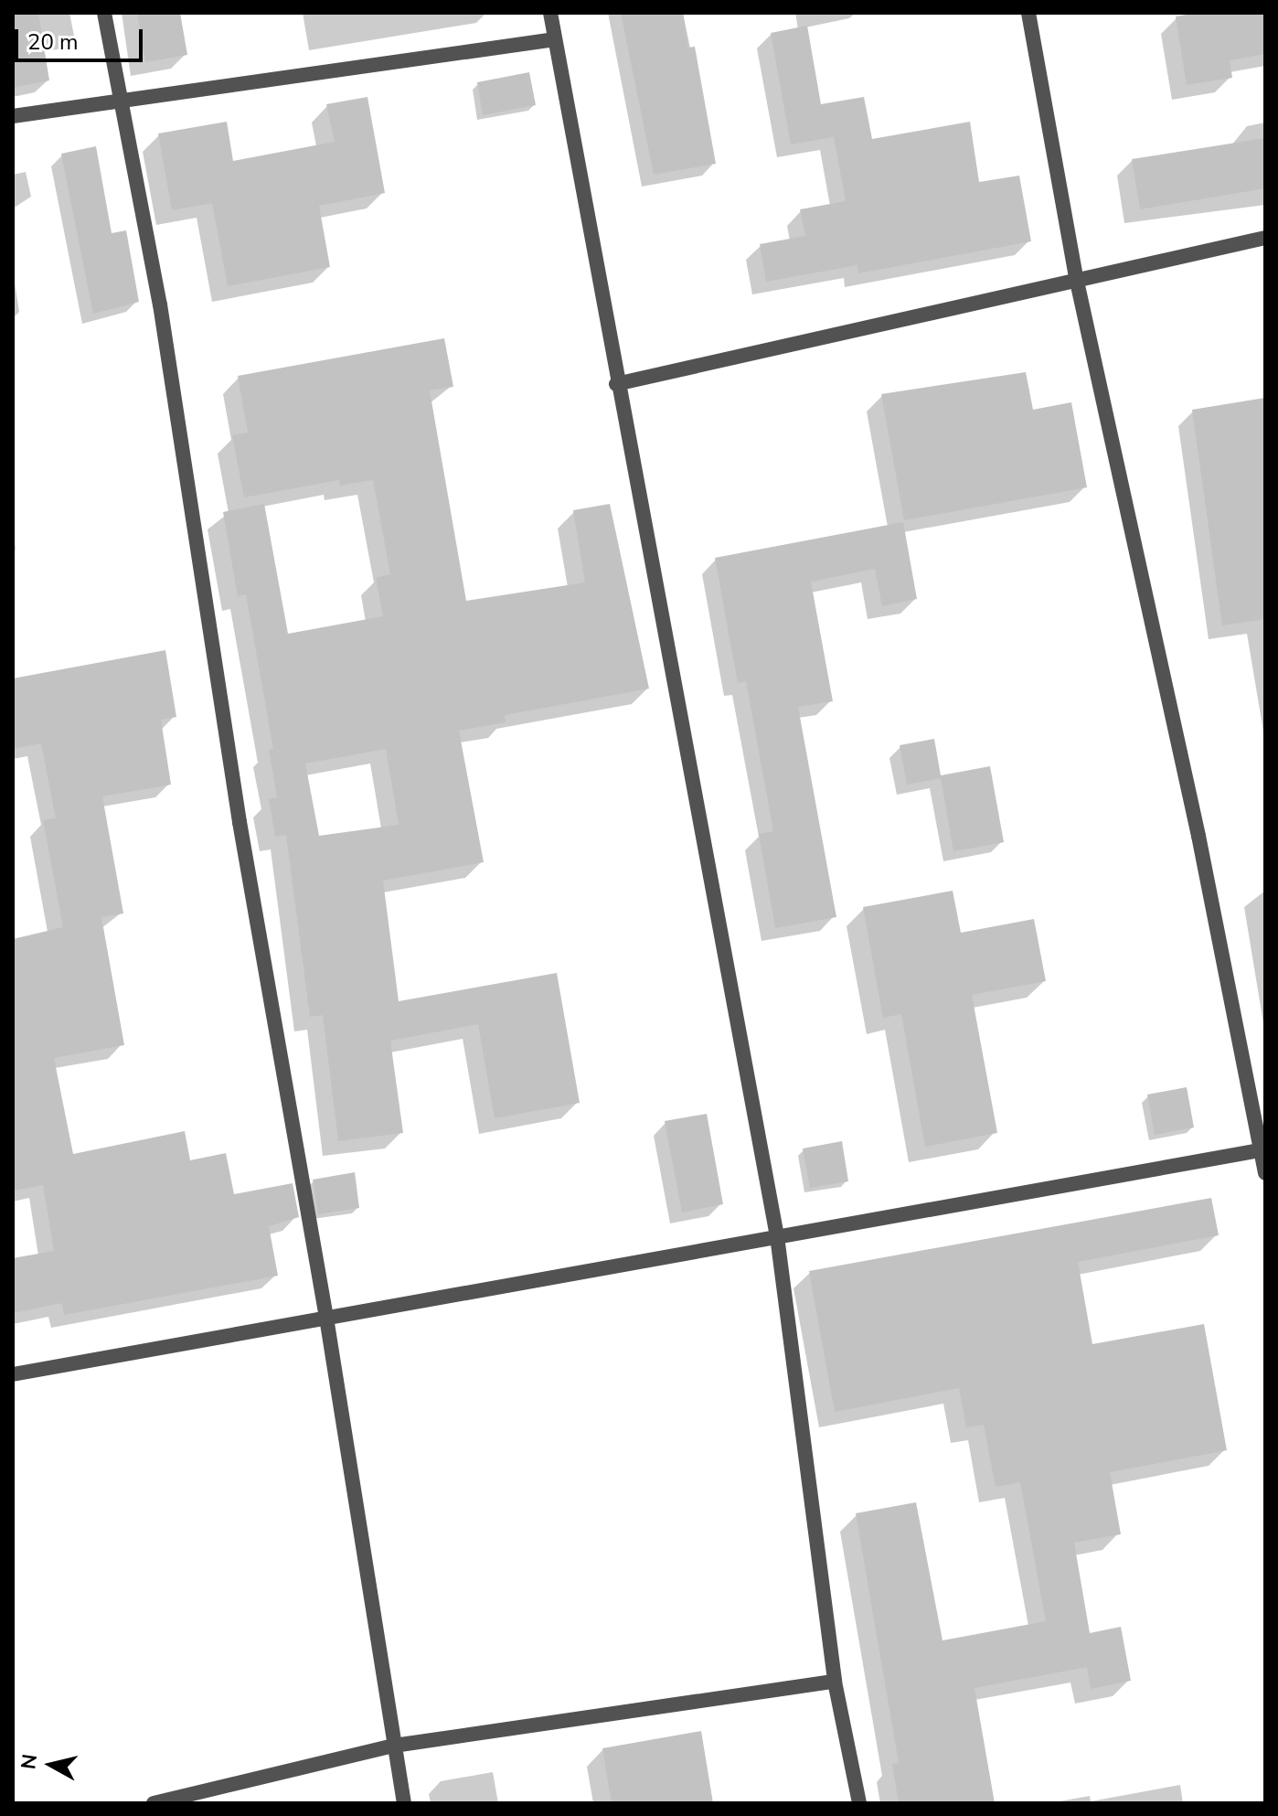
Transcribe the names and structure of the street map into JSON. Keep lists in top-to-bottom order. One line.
{"scale_bar":"20 m","north":"left"}
